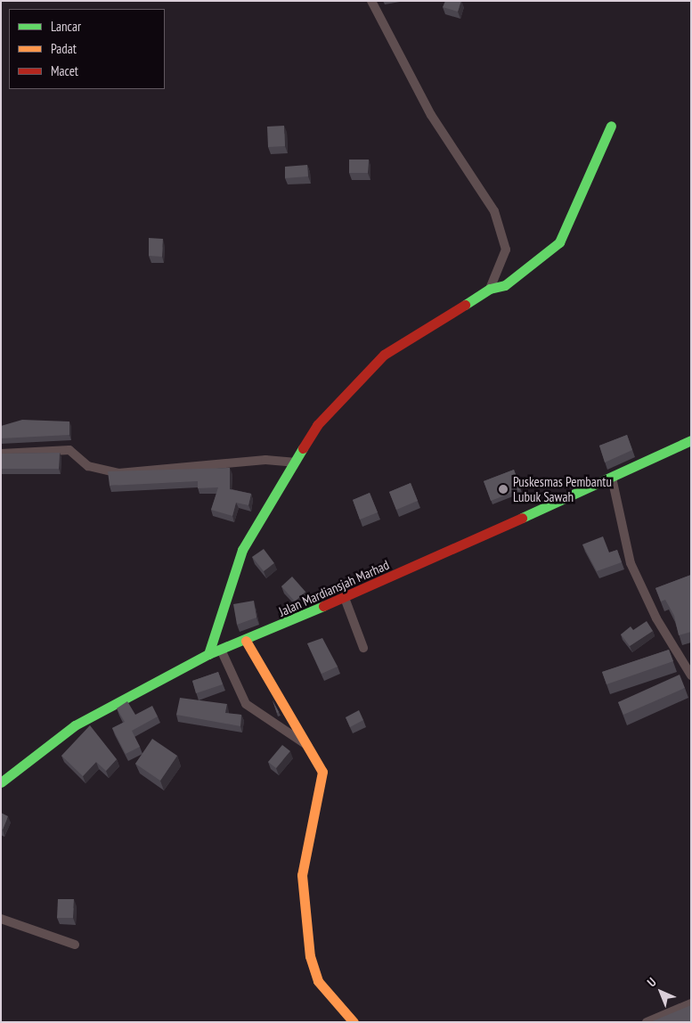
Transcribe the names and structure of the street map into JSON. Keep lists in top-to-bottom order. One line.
{"streets":{"street":["Jalan Mardiansjah Marhad"]},"places":["Puskesmas Pembantu Lubuk Sawah"],"legend":["Lancar","Padat","Macet"],"north":"top left"}
